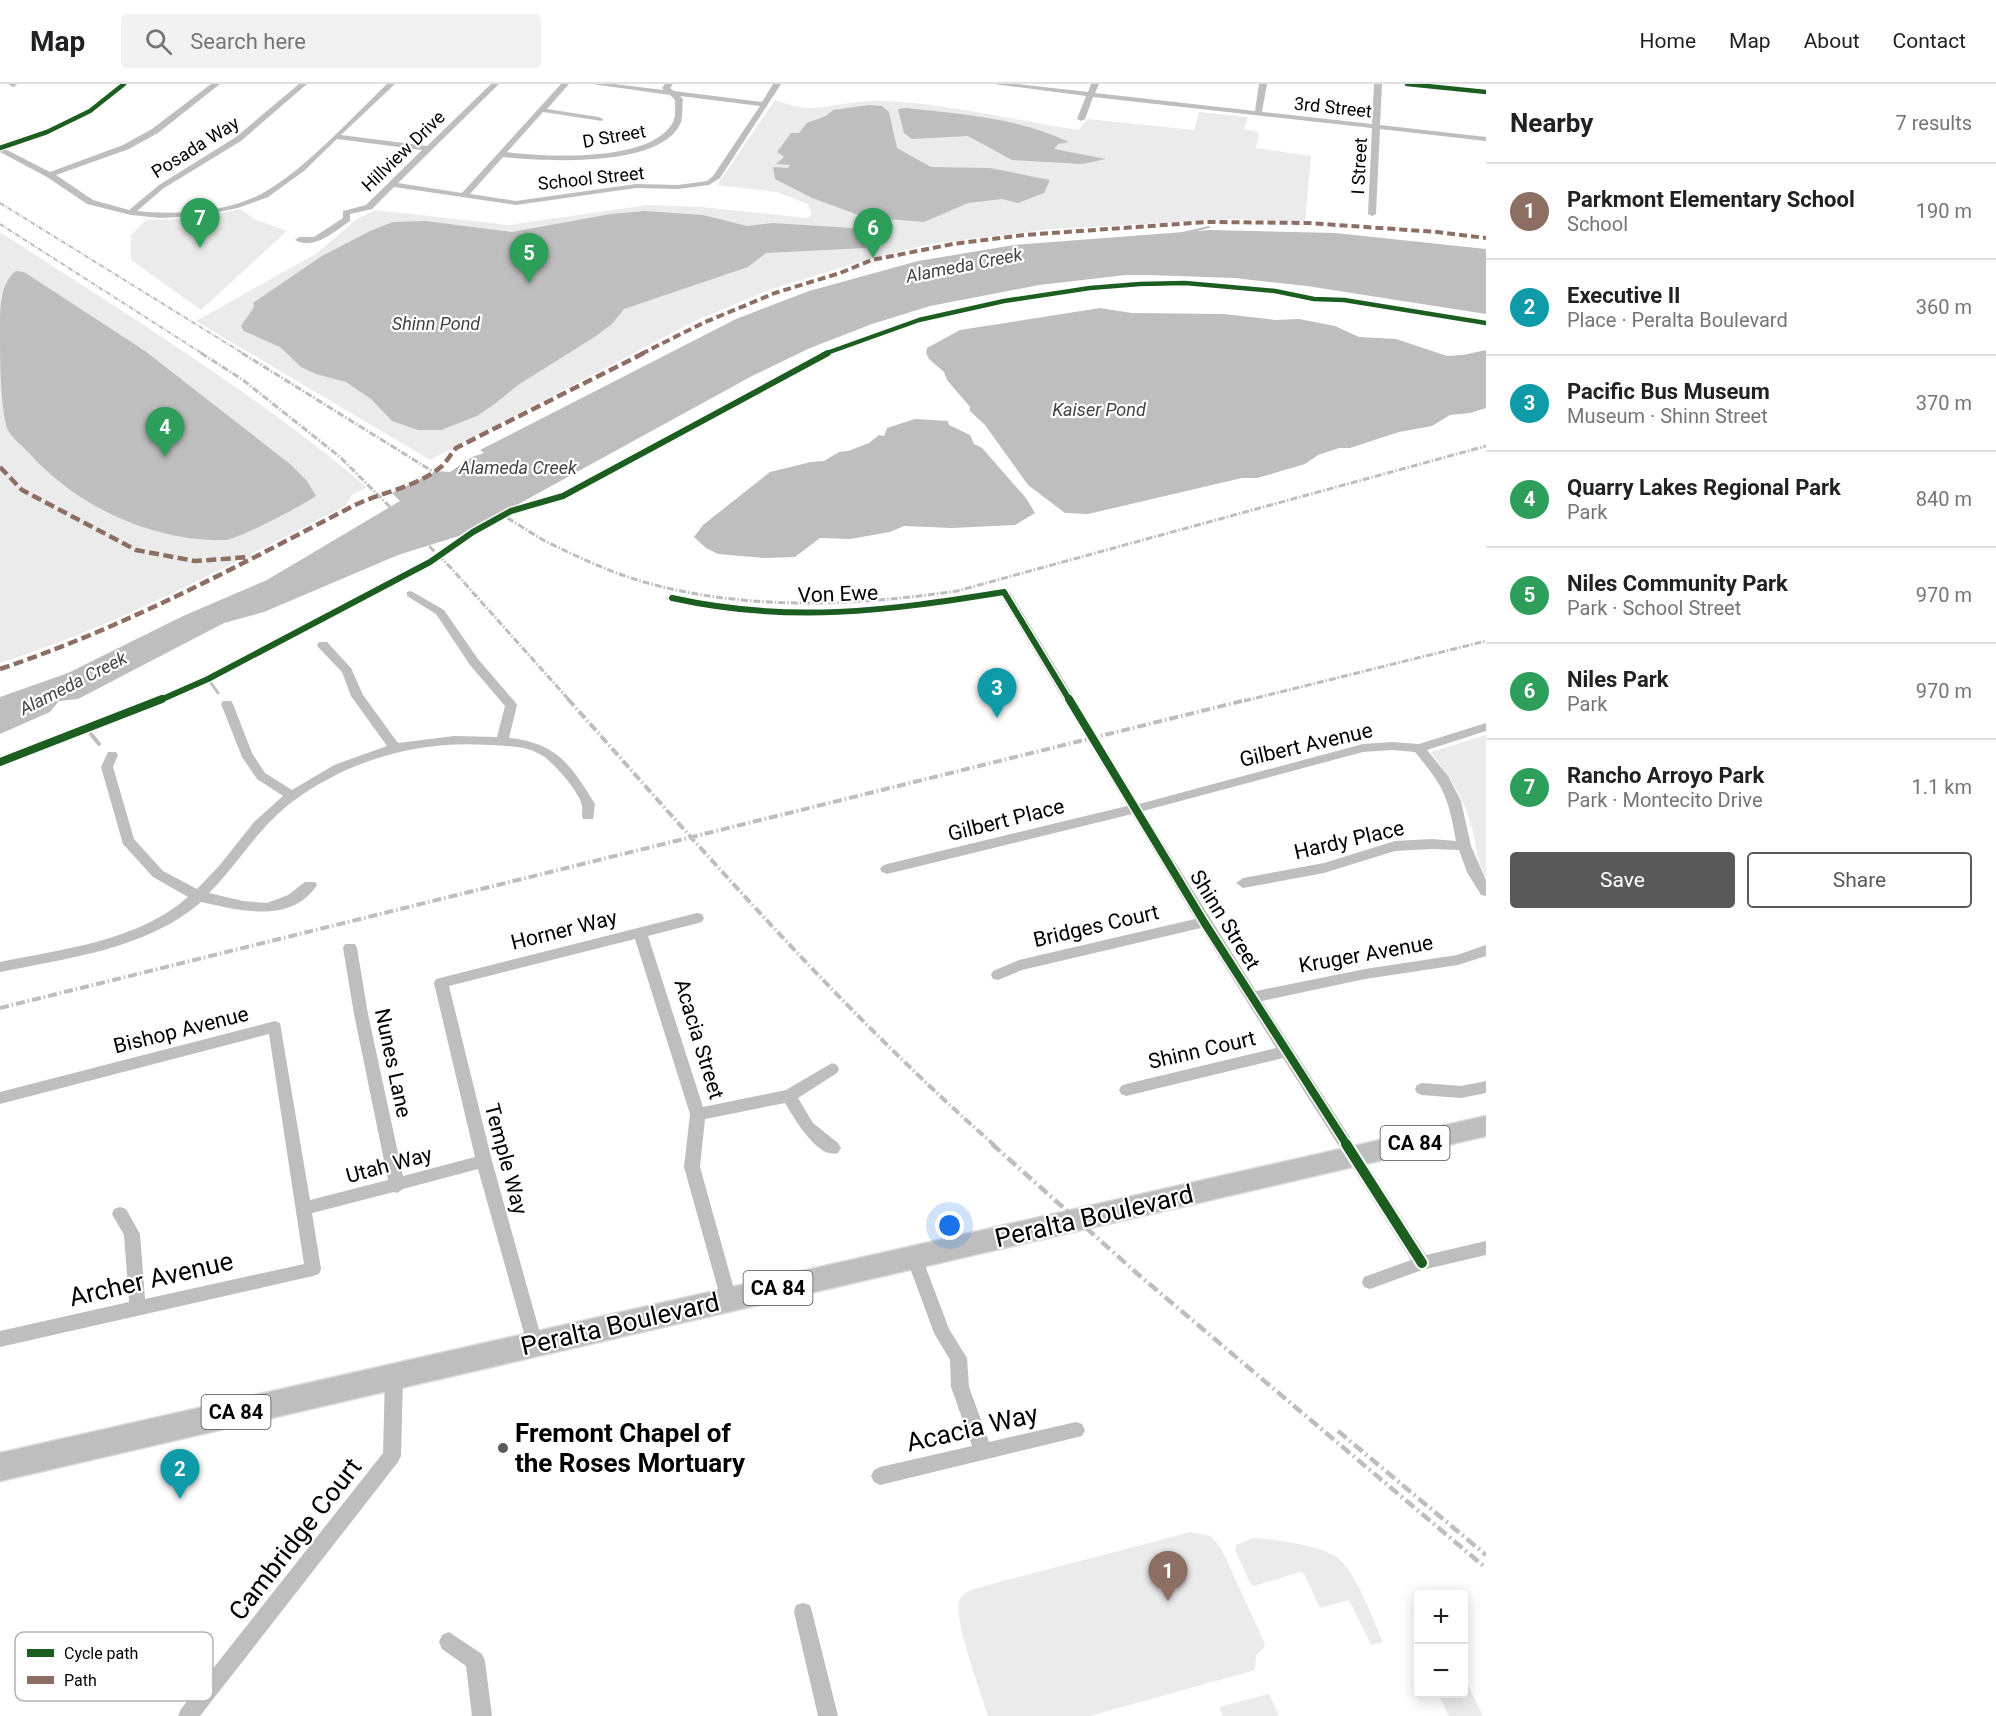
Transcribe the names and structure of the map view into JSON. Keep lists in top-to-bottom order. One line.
{"streets":{"main road":["CA 84","Peralta Boulevard"],"street":["3rd Street","D Street","Posada Way","Hillview Drive","I Street","School Street","Von Ewe","Gilbert Avenue","Gilbert Place","Hardy Place","Shinn Street","Bridges Court","Horner Way","Kruger Avenue","Bishop Avenue","Acacia Street","Shinn Court","Nunes Lane","Temple Way","Utah Way","Archer Avenue","Acacia Way","Cambridge Court"]},"crossings":[["3rd Street","I Street"],["Hillview Drive","School Street"],["Von Ewe","Shinn Street"],["Gilbert Avenue","Gilbert Place"],["Gilbert Avenue","Shinn Street"],["Gilbert Place","Shinn Street"],["Shinn Street","Bridges Court"],["Shinn Street","Kruger Avenue"],["Shinn Street","Shinn Court"],["Shinn Street","Peralta Boulevard"],["Horner Way","Acacia Street"],["Horner Way","Temple Way"],["Bishop Avenue","Utah Way"],["Bishop Avenue","Archer Avenue"],["Acacia Street","Peralta Boulevard"],["Nunes Lane","Utah Way"],["Temple Way","Utah Way"],["Temple Way","Peralta Boulevard"],["Peralta Boulevard","Cambridge Court"]],"water":["Alameda Creek","Shinn Pond","Kaiser Pond"],"places":["Fremont Chapel of the Roses Mortuary"],"legend":["Cycle path","Path"],"page":{"header":"Map","search":"Search here","nav":["Home","Map","About","Contact"],"heading":["Nearby","7 results"],"list":[{"mark":"1","name":"Parkmont Elementary School","note":"School","value":"190 m"},{"mark":"2","name":"Executive II","note":"Place · Peralta Boulevard","value":"360 m"},{"mark":"3","name":"Pacific Bus Museum","note":"Museum · Shinn Street","value":"370 m"},{"mark":"4","name":"Quarry Lakes Regional Park","note":"Park","value":"840 m"},{"mark":"5","name":"Niles Community Park","note":"Park · School Street","value":"970 m"},{"mark":"6","name":"Niles Park","note":"Park","value":"970 m"},{"mark":"7","name":"Rancho Arroyo Park","note":"Park · Montecito Drive","value":"1.1 km"}],"pins":["7","6","5","4","3","2","1"],"buttons":["Save","Share"],"map_buttons":["+","−"]}}
